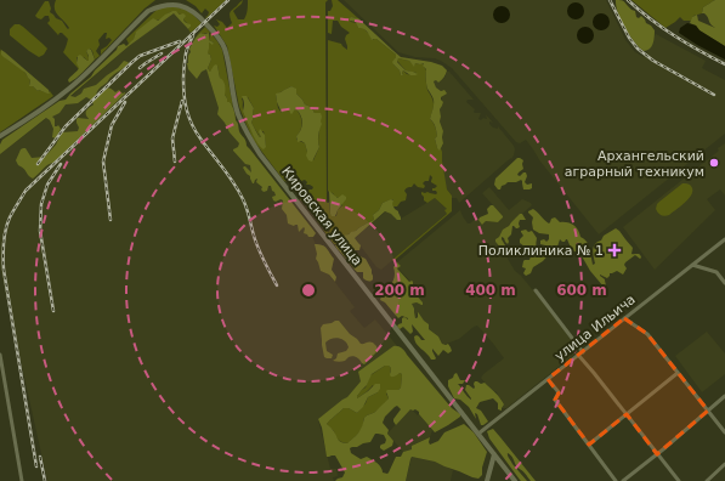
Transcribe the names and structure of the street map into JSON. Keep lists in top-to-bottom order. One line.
{"streets":{"main road":["Кировская улица"],"street":["улица Ильича"]},"crossings":[["Кировская улица","улица Ильича"]],"places":{"other":["Архангельский аграрный техникум"],"health":["Поликлиника № 1"]},"rings":["200 m","400 m","600 m"]}
